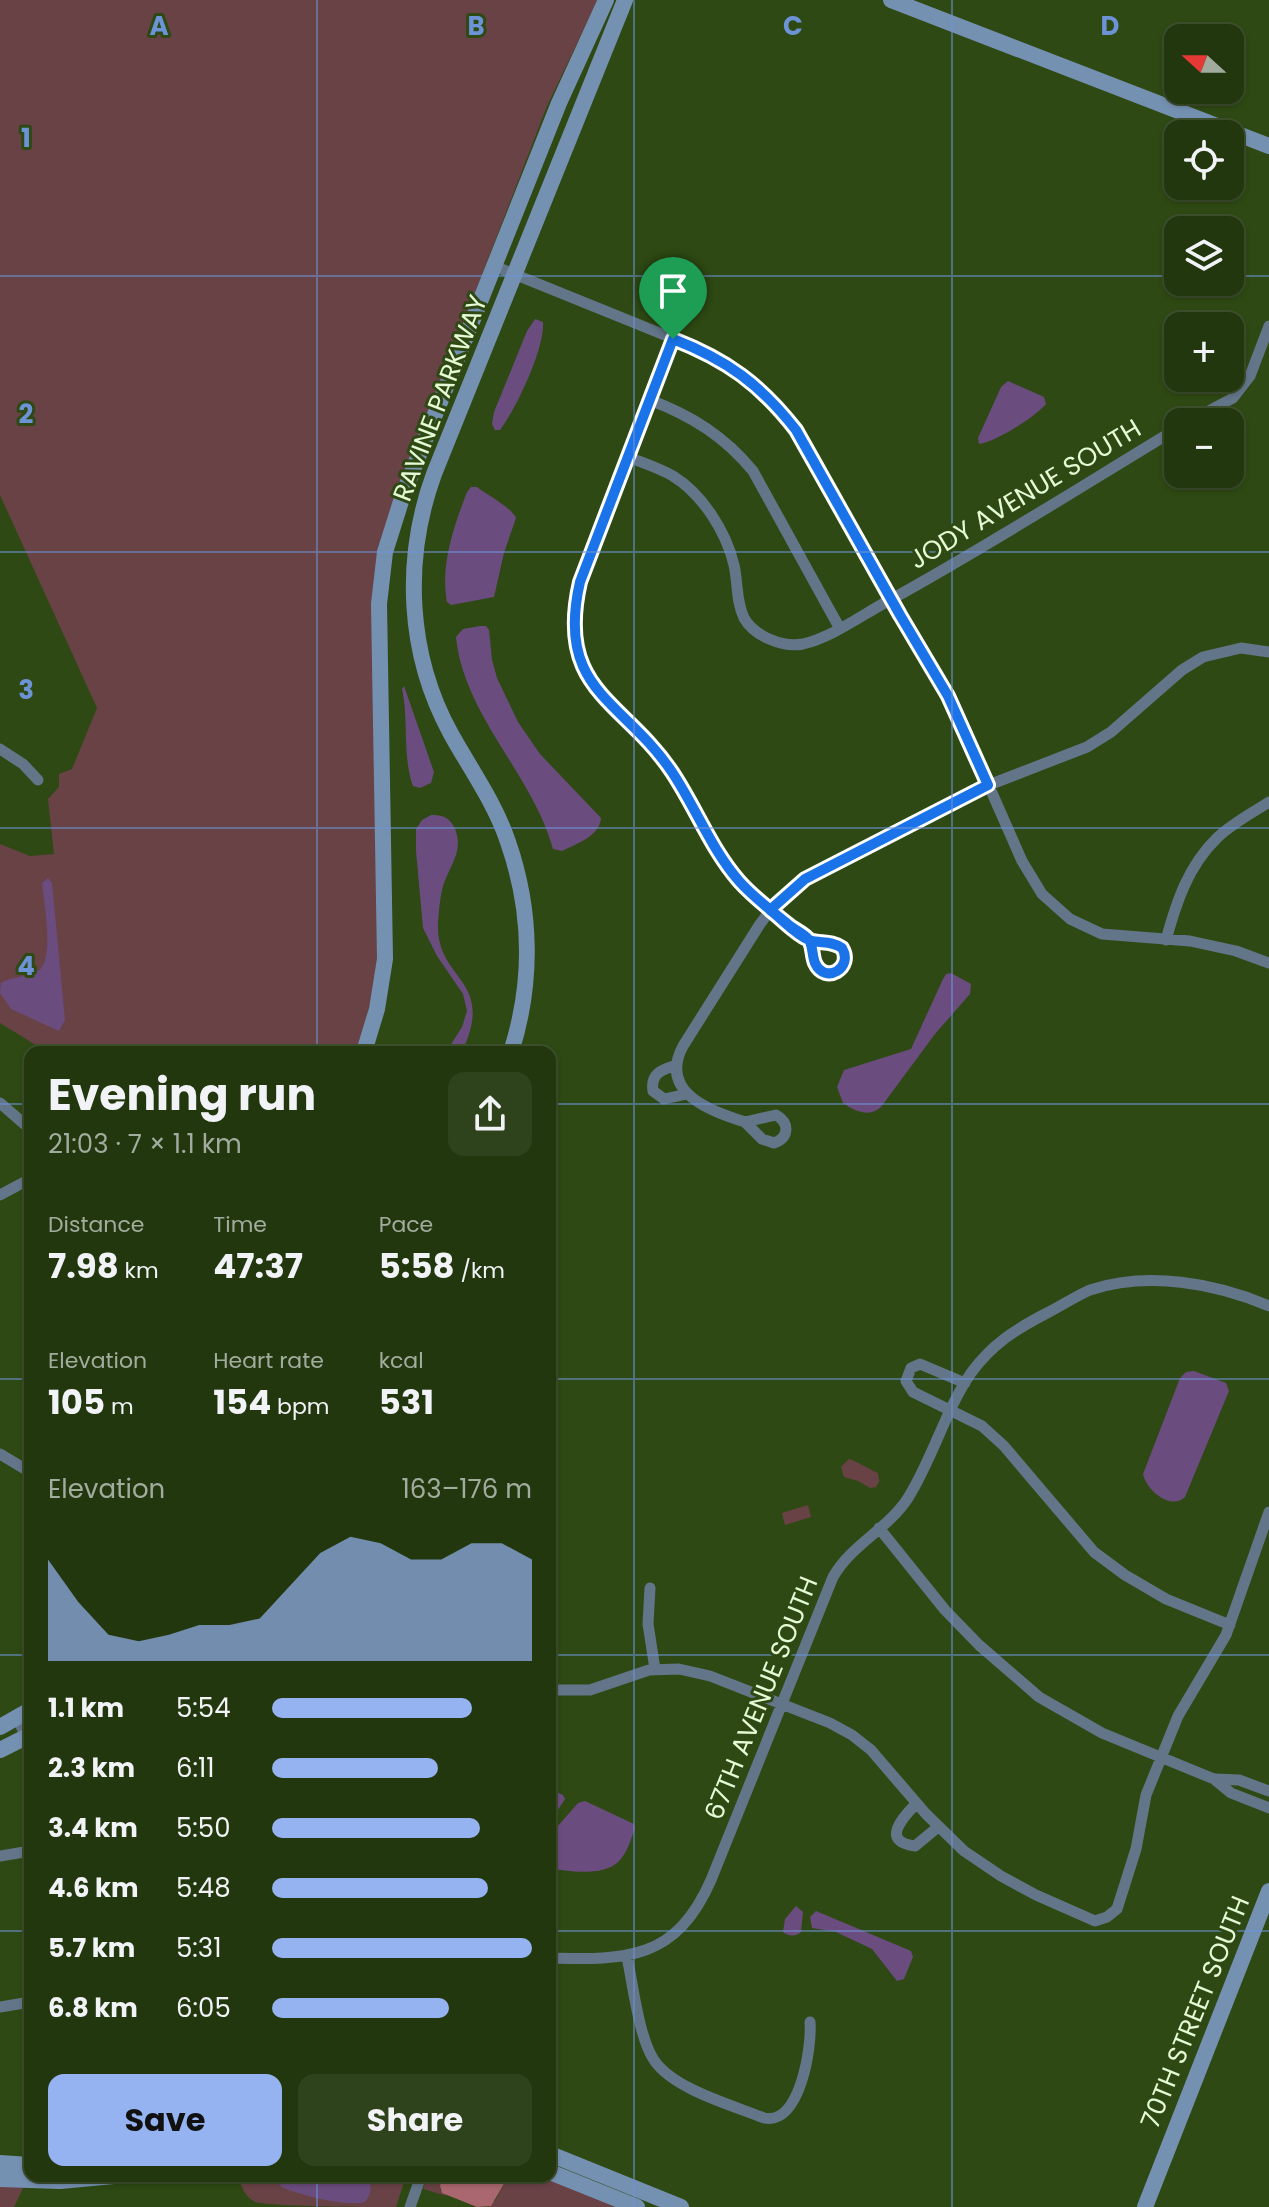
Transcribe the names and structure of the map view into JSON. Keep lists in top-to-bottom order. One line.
{"streets":{"street":["RAVINE PARKWAY","JODY AVENUE SOUTH","67TH AVENUE SOUTH","70TH STREET SOUTH"]},"north":"left","page":{"map_buttons":["+","−"],"heading":["Evening run","21:03 · 7 × 1.1 km"],"stats":[["Distance","7.98 km"],["Time","47:37"],["Pace","5:58 /km"],["Elevation","105 m"],["Heart rate","154 bpm"],["kcal","531"]],"chart":["Elevation","163–176 m"],"list":[{"name":"1.1 km","note":"5:54"},{"name":"2.3 km","note":"6:11"},{"name":"3.4 km","note":"5:50"},{"name":"4.6 km","note":"5:48"},{"name":"5.7 km","note":"5:31"},{"name":"6.8 km","note":"6:05"}],"buttons":["Save","Share"]},"grid":{"columns":["A","B","C","D"],"rows":["1","2","3","4"]}}
